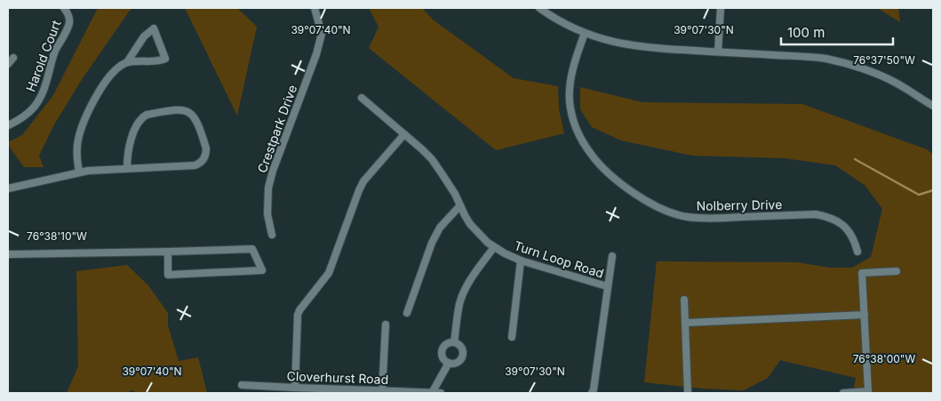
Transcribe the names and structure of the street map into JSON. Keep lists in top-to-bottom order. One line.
{"streets":{"street":["Harold Court","Crestpark Drive","Nolberry Drive","Turn Loop Road","Cloverhurst Road"]},"scale_bar":"100 m","coordinates":["39°07'40\"N","39°07'30\"N","76°37'50\"W","76°38'10\"W","76°38'00\"W"]}
